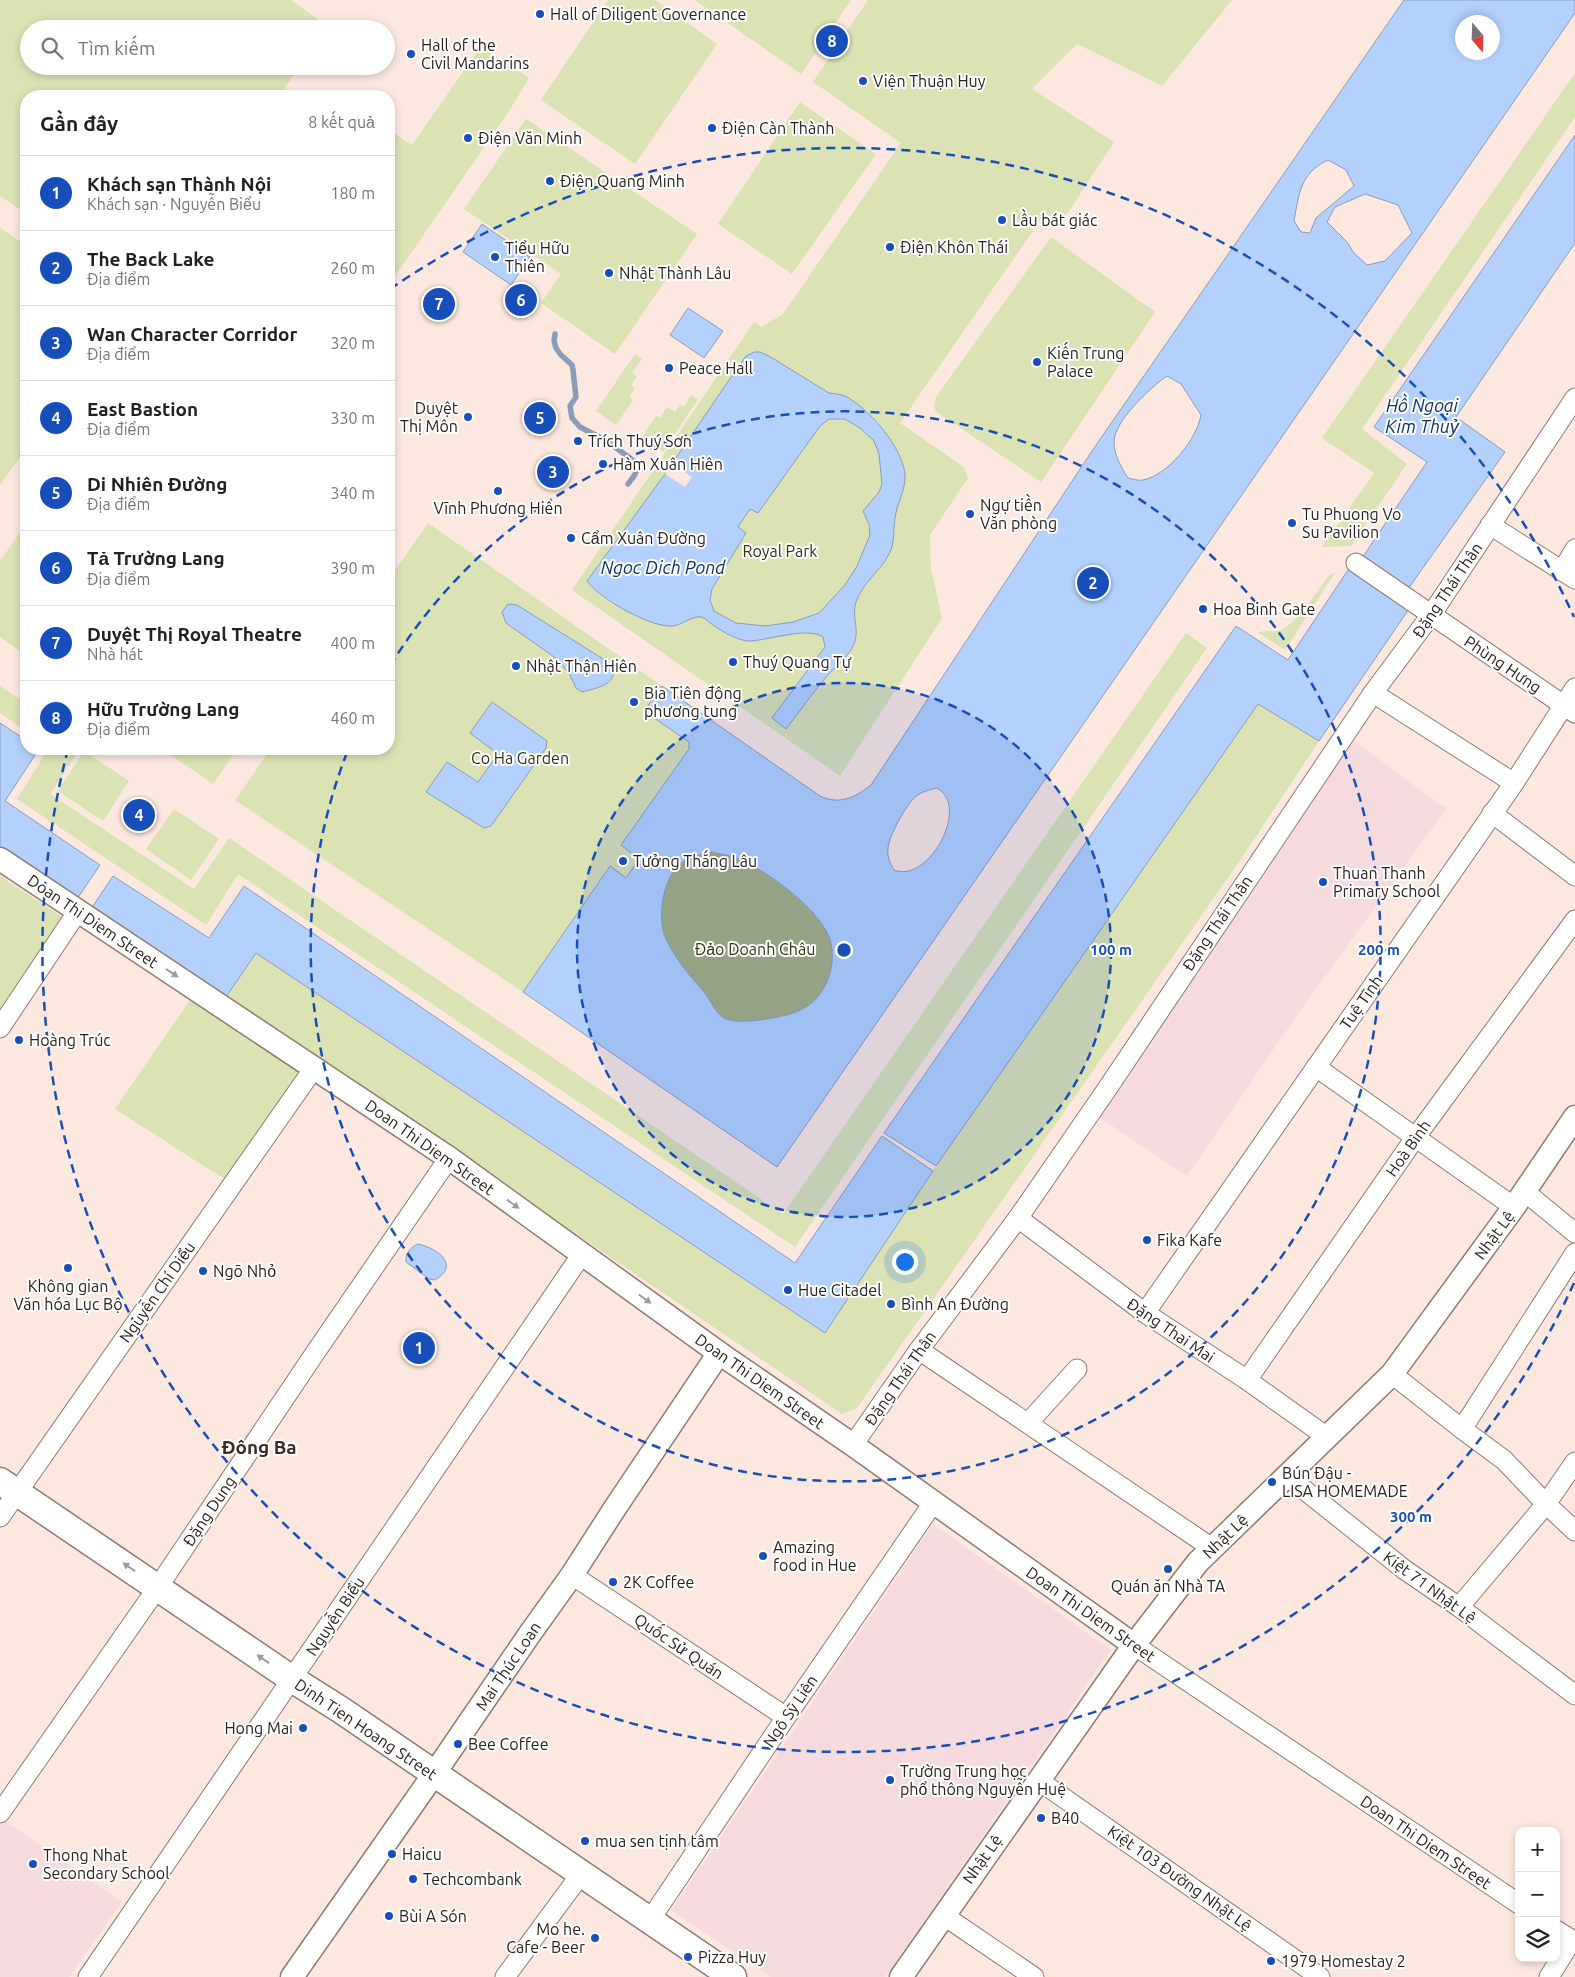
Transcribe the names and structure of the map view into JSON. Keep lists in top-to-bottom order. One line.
{"streets":{"main road":["Dinh Tien Hoang Street"],"street":["Đặng Thái Thân","Phùng Hưng","Doan Thi Diem Street","Tuệ Tĩnh","Hoà Bình","Nhật Lệ","Nguyễn Chí Diểu","Đặng Thai Mai","Đặng Dung","Kiệt 71 Nhật Lệ","Nguyễn Biểu","Quốc Sử Quán","Mai Thúc Loan","Ngô Sỹ Liên","Kiệt 103 Đường Nhật Lệ"]},"crossings":[["Đặng Thái Thân","Phùng Hưng"],["Đặng Thái Thân","Doan Thi Diem Street"],["Đặng Thái Thân","Đặng Thai Mai"],["Phùng Hưng","Tuệ Tĩnh"],["Doan Thi Diem Street","Nhật Lệ"],["Doan Thi Diem Street","Nguyễn Chí Diểu"],["Doan Thi Diem Street","Đặng Dung"],["Doan Thi Diem Street","Nguyễn Biểu"],["Doan Thi Diem Street","Mai Thúc Loan"],["Doan Thi Diem Street","Ngô Sỹ Liên"],["Tuệ Tĩnh","Đặng Thai Mai"],["Hoà Bình","Đặng Thai Mai"],["Nhật Lệ","Đặng Thai Mai"],["Nhật Lệ","Kiệt 71 Nhật Lệ"],["Nhật Lệ","Kiệt 103 Đường Nhật Lệ"],["Nguyễn Chí Diểu","Dinh Tien Hoang Street"],["Đặng Dung","Dinh Tien Hoang Street"],["Nguyễn Biểu","Dinh Tien Hoang Street"],["Quốc Sử Quán","Mai Thúc Loan"],["Quốc Sử Quán","Ngô Sỹ Liên"],["Mai Thúc Loan","Dinh Tien Hoang Street"],["Ngô Sỹ Liên","Dinh Tien Hoang Street"]],"one_way":["Dinh Tien Hoang Street"],"districts":["Đông Ba"],"water":["Hồ Ngoại Kim Thuỷ","Ngoc Dich Pond"],"parks":["Royal Park","Co Ha Garden","Đảo Doanh Châu"],"places":["Hall of Diligent Governance","Hall of the Civil Mandarins","Viện Thuận Huy","Điện Càn Thành","Điện Văn Minh","Điện Quang Minh","Lầu bát giác","Điện Khôn Thái","Tiểu Hữu Thiên","Nhật Thành Lâu","Kiến Trung Palace","Peace Hall","Duyệt Thị Môn","Trích Thuý Sơn","Hàm Xuân Hiên","Vĩnh Phương Hiên","Ngự tiền Văn phòng","Tu Phuong Vo Su Pavilion","Cẩm Xuân Đường","Hoa Binh Gate","Thuý Quang Tự","Nhật Thận Hiên","Bia Tiên động phương tung","Tưởng Thắng Lâu","Thuan Thanh Primary School","Hoàng Trúc","Fika Kafe","Không gian Văn hóa Lục Bộ","Ngõ Nhỏ","Hue Citadel","Bình An Đường","Bún Đậu - LISA HOMEMADE","Amazing food in Hue","Quán ăn Nhà TA","2K Coffee","Hong Mai","Bee Coffee","Trường Trung học phổ thông Nguyễn Huệ","B40","mua sen tịnh tâm","Haicu","Thong Nhat Secondary School","Techcombank","Bùi A Són","Mo he. Cafe - Beer","Pizza Huy","1979 Homestay 2"],"north":"bottom","page":{"search":"Tìm kiếm","pins":["8","6","7","5","3","2","4","1"],"heading":["Gần đây","8 kết quả"],"list":[{"mark":"1","name":"Khách sạn Thành Nội","note":"Khách sạn · Nguyễn Biểu","value":"180 m"},{"mark":"2","name":"The Back Lake","note":"Địa điểm","value":"260 m"},{"mark":"3","name":"Wan Character Corridor","note":"Địa điểm","value":"320 m"},{"mark":"4","name":"East Bastion","note":"Địa điểm","value":"330 m"},{"mark":"5","name":"Di Nhiên Đường","note":"Địa điểm","value":"340 m"},{"mark":"6","name":"Tả Trường Lang","note":"Địa điểm","value":"390 m"},{"mark":"7","name":"Duyệt Thị Royal Theatre","note":"Nhà hát","value":"400 m"},{"mark":"8","name":"Hữu Trường Lang","note":"Địa điểm","value":"460 m"}],"map_buttons":["+","−"]},"rings":["100 m","200 m","300 m"]}
